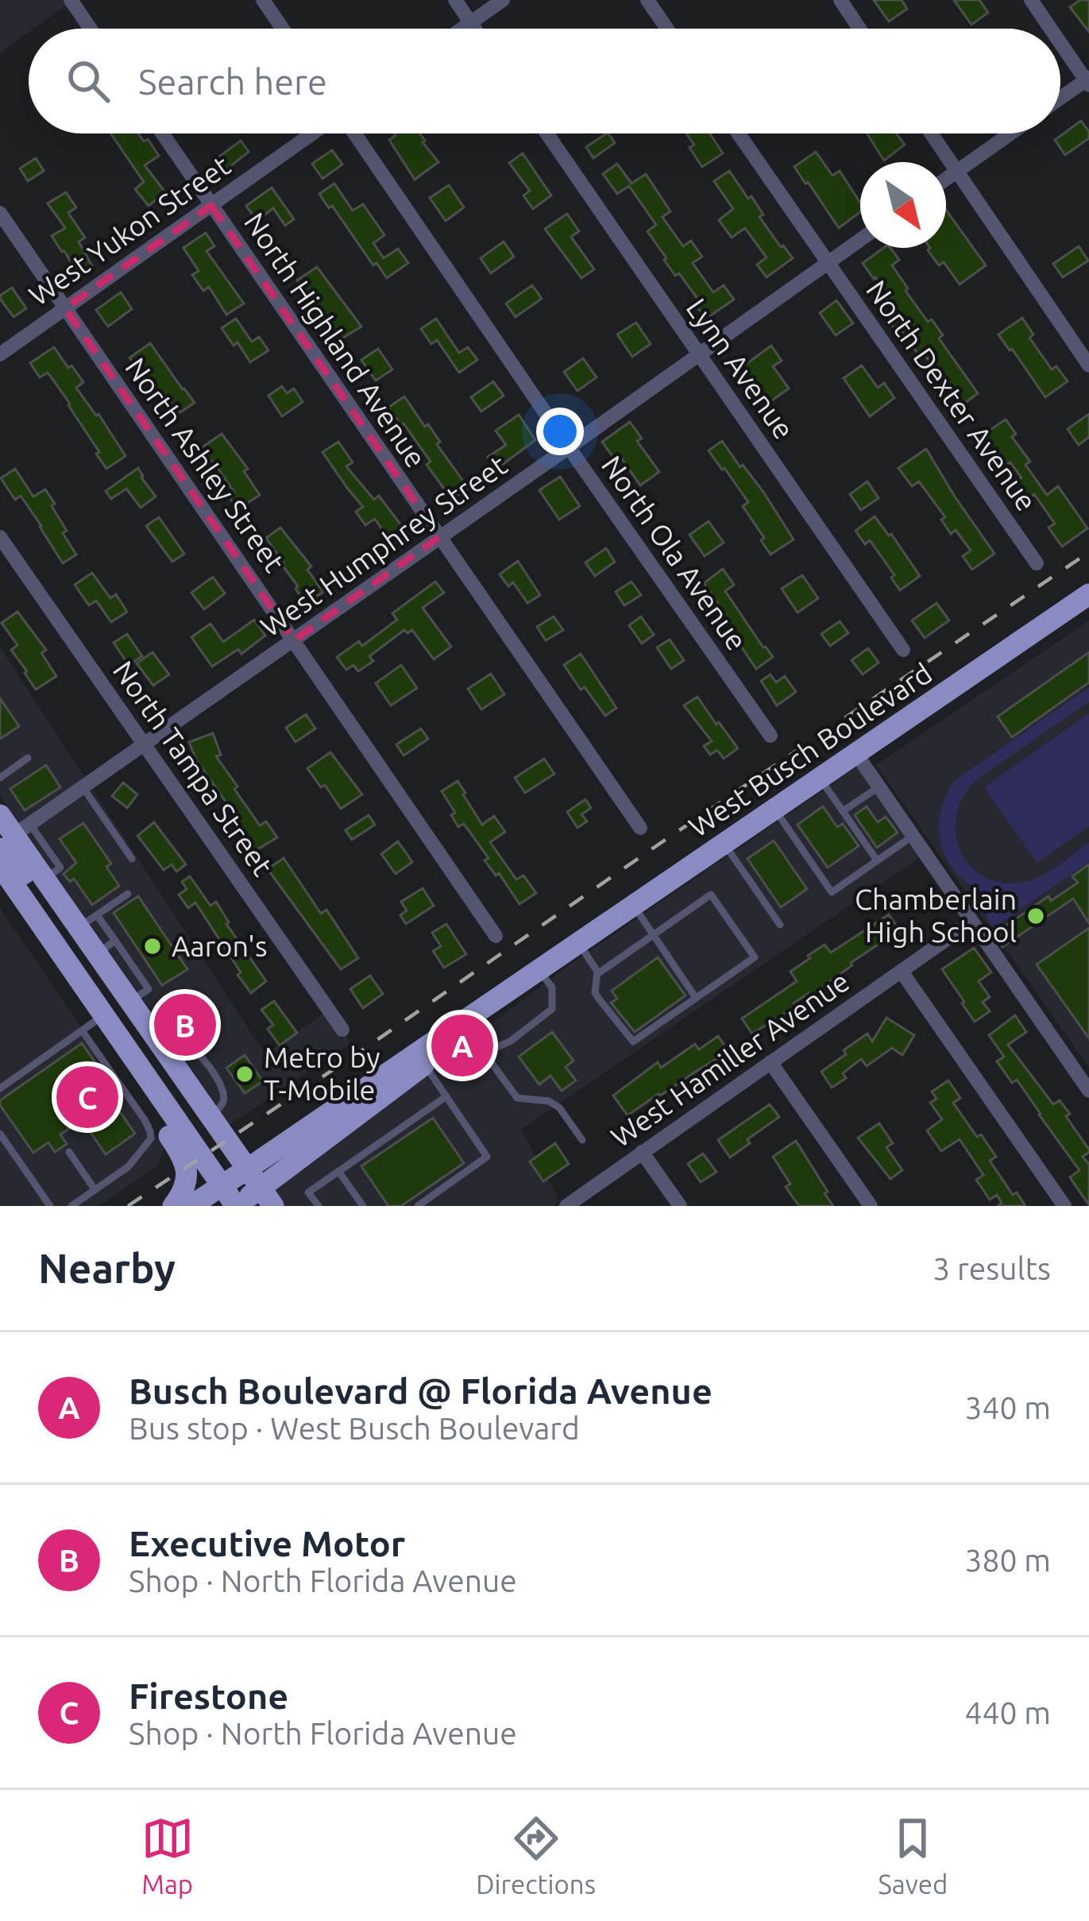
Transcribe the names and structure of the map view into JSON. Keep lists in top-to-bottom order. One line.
{"streets":{"main road":["West Busch Boulevard"],"street":["West Yukon Street","North Highland Avenue","Lynn Avenue","North Dexter Avenue","North Ashley Street","West Humphrey Street","North Ola Avenue","North Tampa Street","West Hamiller Avenue"]},"crossings":[["West Yukon Street","North Highland Avenue"],["West Yukon Street","North Ashley Street"],["North Highland Avenue","West Humphrey Street"],["Lynn Avenue","West Humphrey Street"],["North Dexter Avenue","West Humphrey Street"],["North Ashley Street","West Humphrey Street"],["West Humphrey Street","North Ola Avenue"],["West Humphrey Street","North Tampa Street"]],"places":["Chamberlain High School","Aaron's","Metro by T-Mobile"],"north":"bottom right","page":{"search":"Search here","pins":["B","A","C"],"heading":["Nearby","3 results"],"list":[{"mark":"A","name":"Busch Boulevard @ Florida Avenue","note":"Bus stop · West Busch Boulevard","value":"340 m"},{"mark":"B","name":"Executive Motor","note":"Shop · North Florida Avenue","value":"380 m"},{"mark":"C","name":"Firestone","note":"Shop · North Florida Avenue","value":"440 m"}],"nav":["Map","Directions","Saved"]}}
